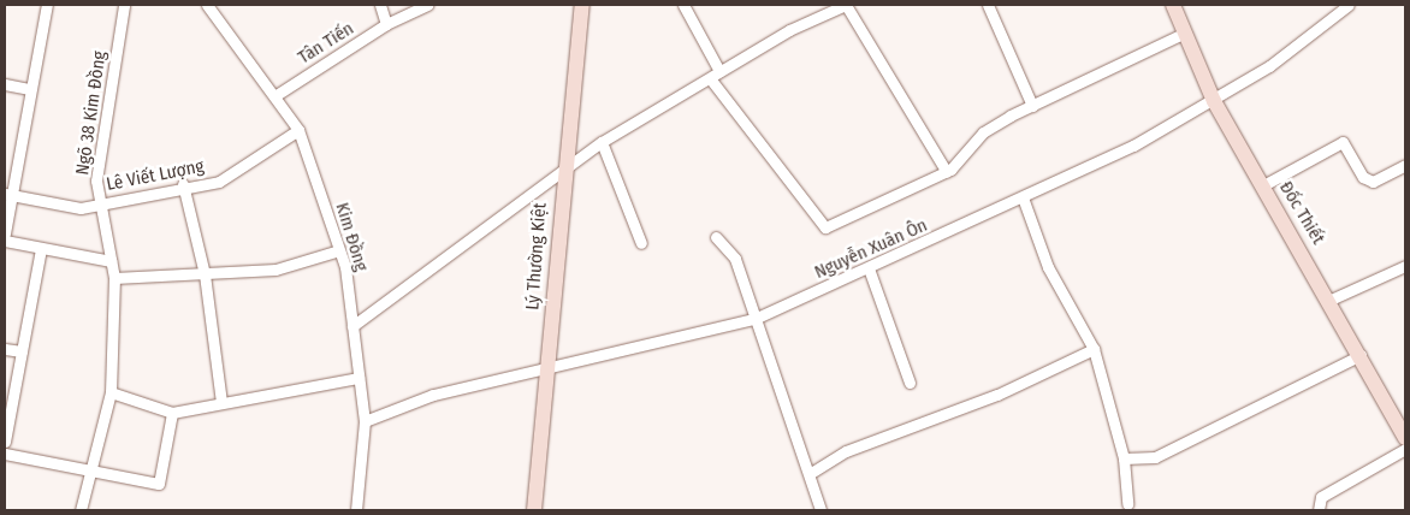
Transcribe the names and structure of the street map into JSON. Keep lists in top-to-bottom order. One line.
{"streets":{"street":["Tân Tiến","Ngõ 38 Kim Đồng","Lê Viết Lượng","Đốc Thiết","Kim Đồng","Nguyễn Xuân Ôn","Lý Thường Kiệt"]},"crossings":[["Tân Tiến","Kim Đồng"],["Ngõ 38 Kim Đồng","Lê Viết Lượng"],["Lê Viết Lượng","Kim Đồng"],["Đốc Thiết","Nguyễn Xuân Ôn"],["Kim Đồng","Nguyễn Xuân Ôn"],["Nguyễn Xuân Ôn","Lý Thường Kiệt"]]}
